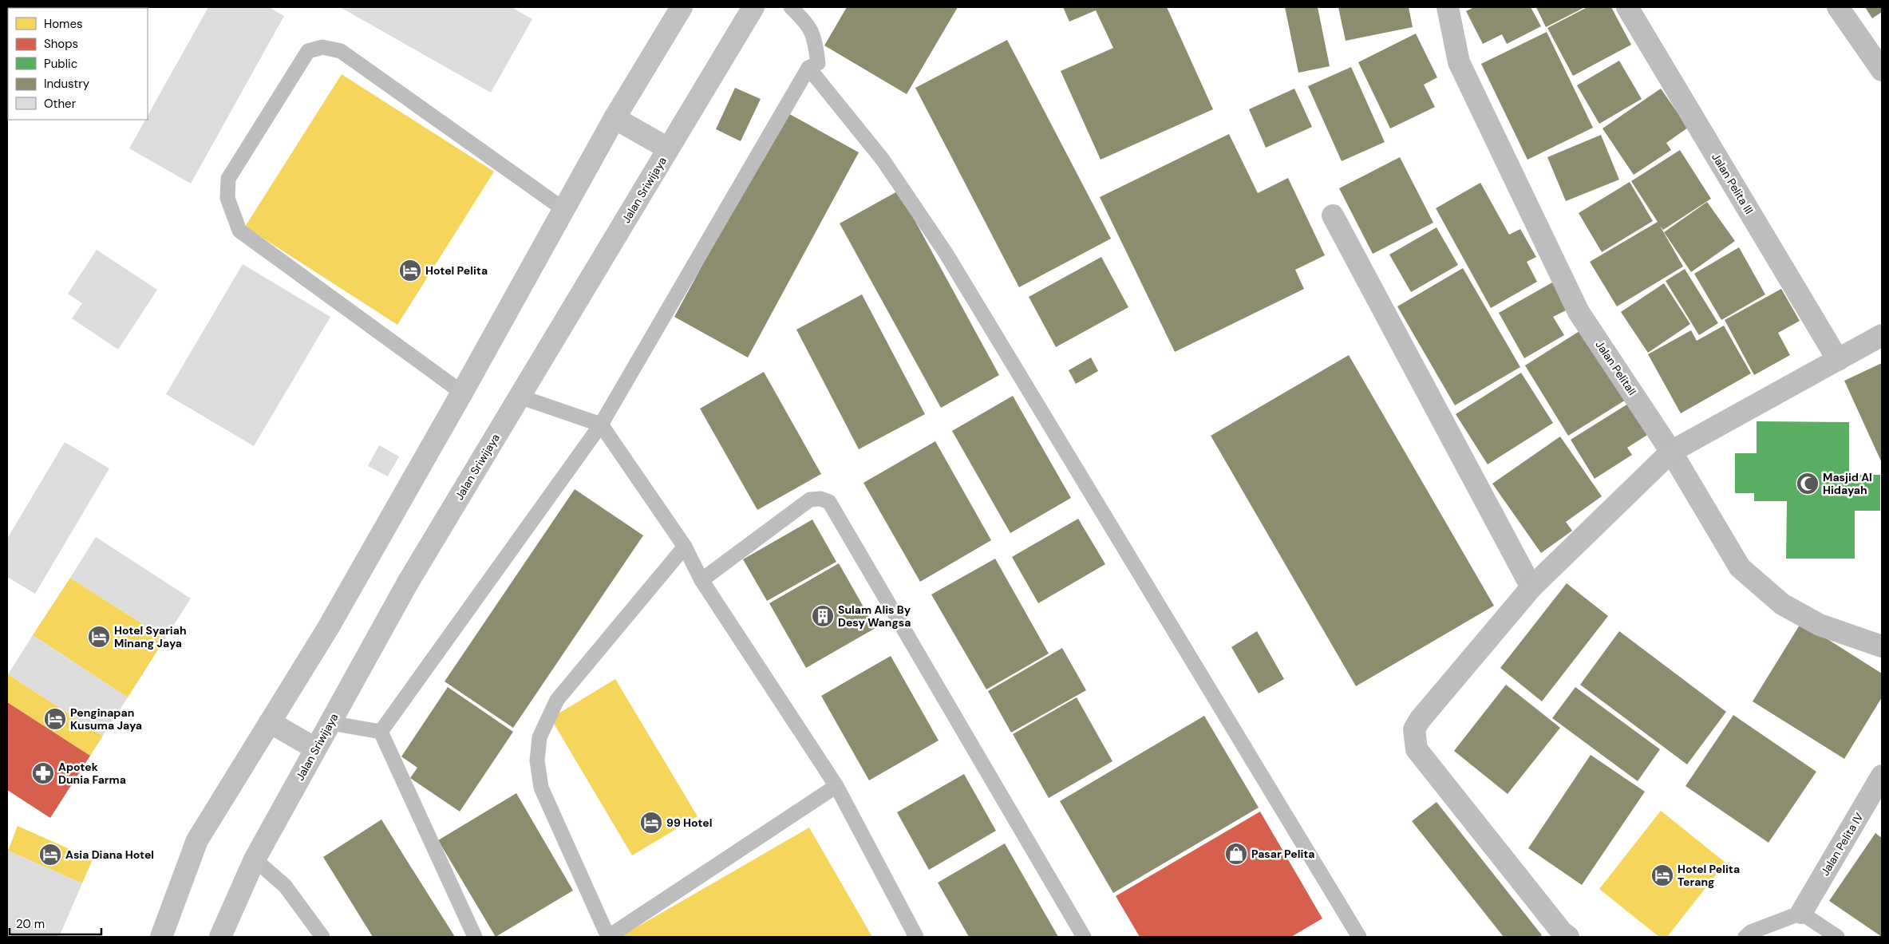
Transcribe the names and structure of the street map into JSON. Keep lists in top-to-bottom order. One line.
{"streets":{"main road":["Jalan Sriwijaya"],"street":["Jalan Pelita III","Jalan PelitaII","Jalan Pelita IV"]},"places":{"hotel":["Hotel Pelita","Hotel Syariah Minang Jaya","Penginapan Kusuma Jaya","99 Hotel","Asia Diana Hotel","Hotel Pelita Terang"],"mosque":["Masjid Al Hidayah"],"building":["Sulam Alis By Desy Wangsa"],"pharmacy":["Apotek Dunia Farma"],"shop":["Pasar Pelita"]},"legend":["Homes","Shops","Public","Industry","Other"],"scale_bar":"20 m"}
